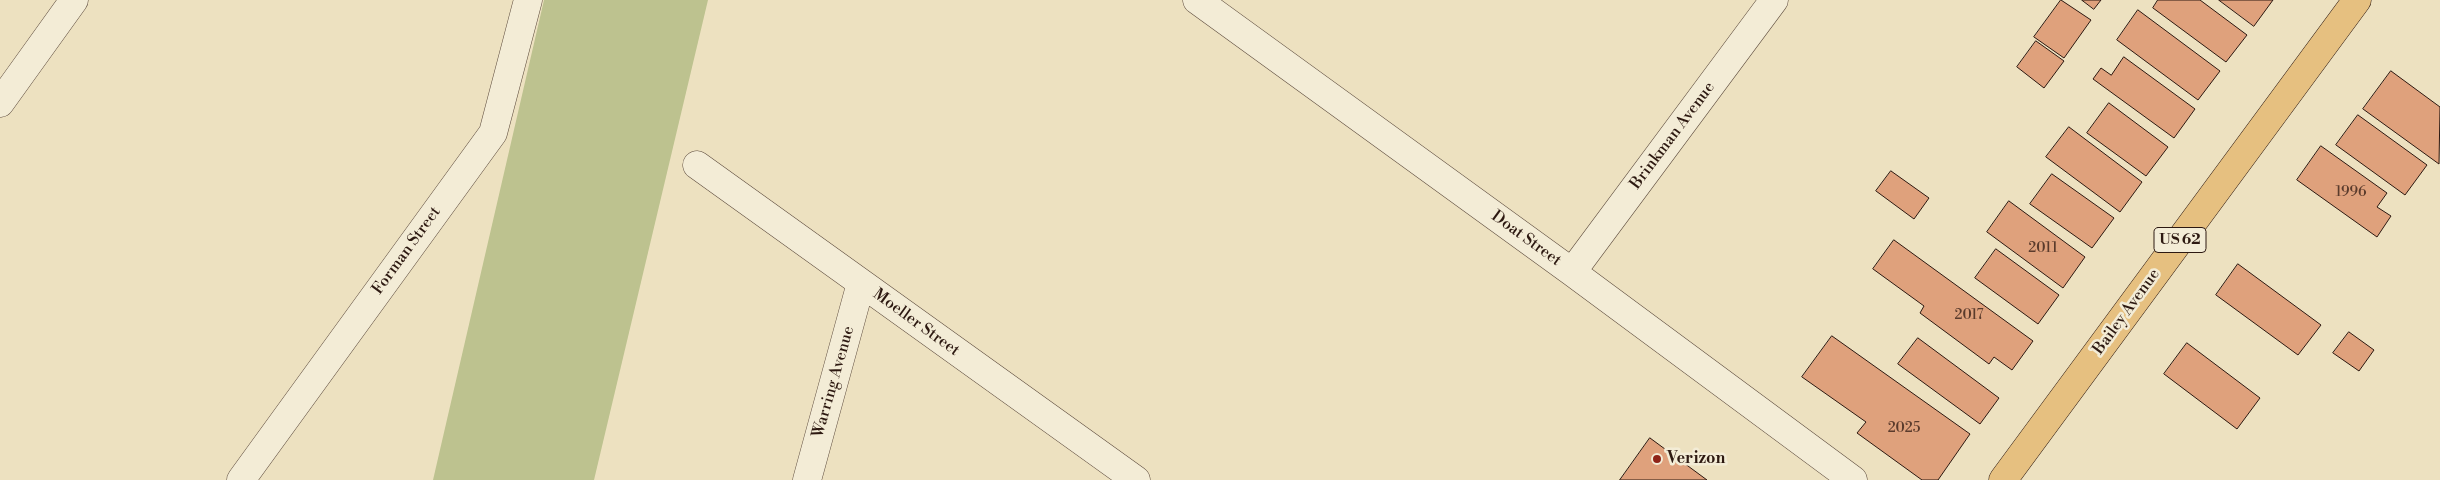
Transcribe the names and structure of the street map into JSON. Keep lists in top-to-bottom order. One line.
{"streets":{"main road":["US 62","Bailey Avenue"],"street":["Brinkman Avenue","Doat Street","Forman Street","Moeller Street","Warring Avenue"]},"crossings":[["Brinkman Avenue","Doat Street"],["Moeller Street","Warring Avenue"]],"places":["Verizon"],"house_numbers":["1996","2011","2017","2025"]}
